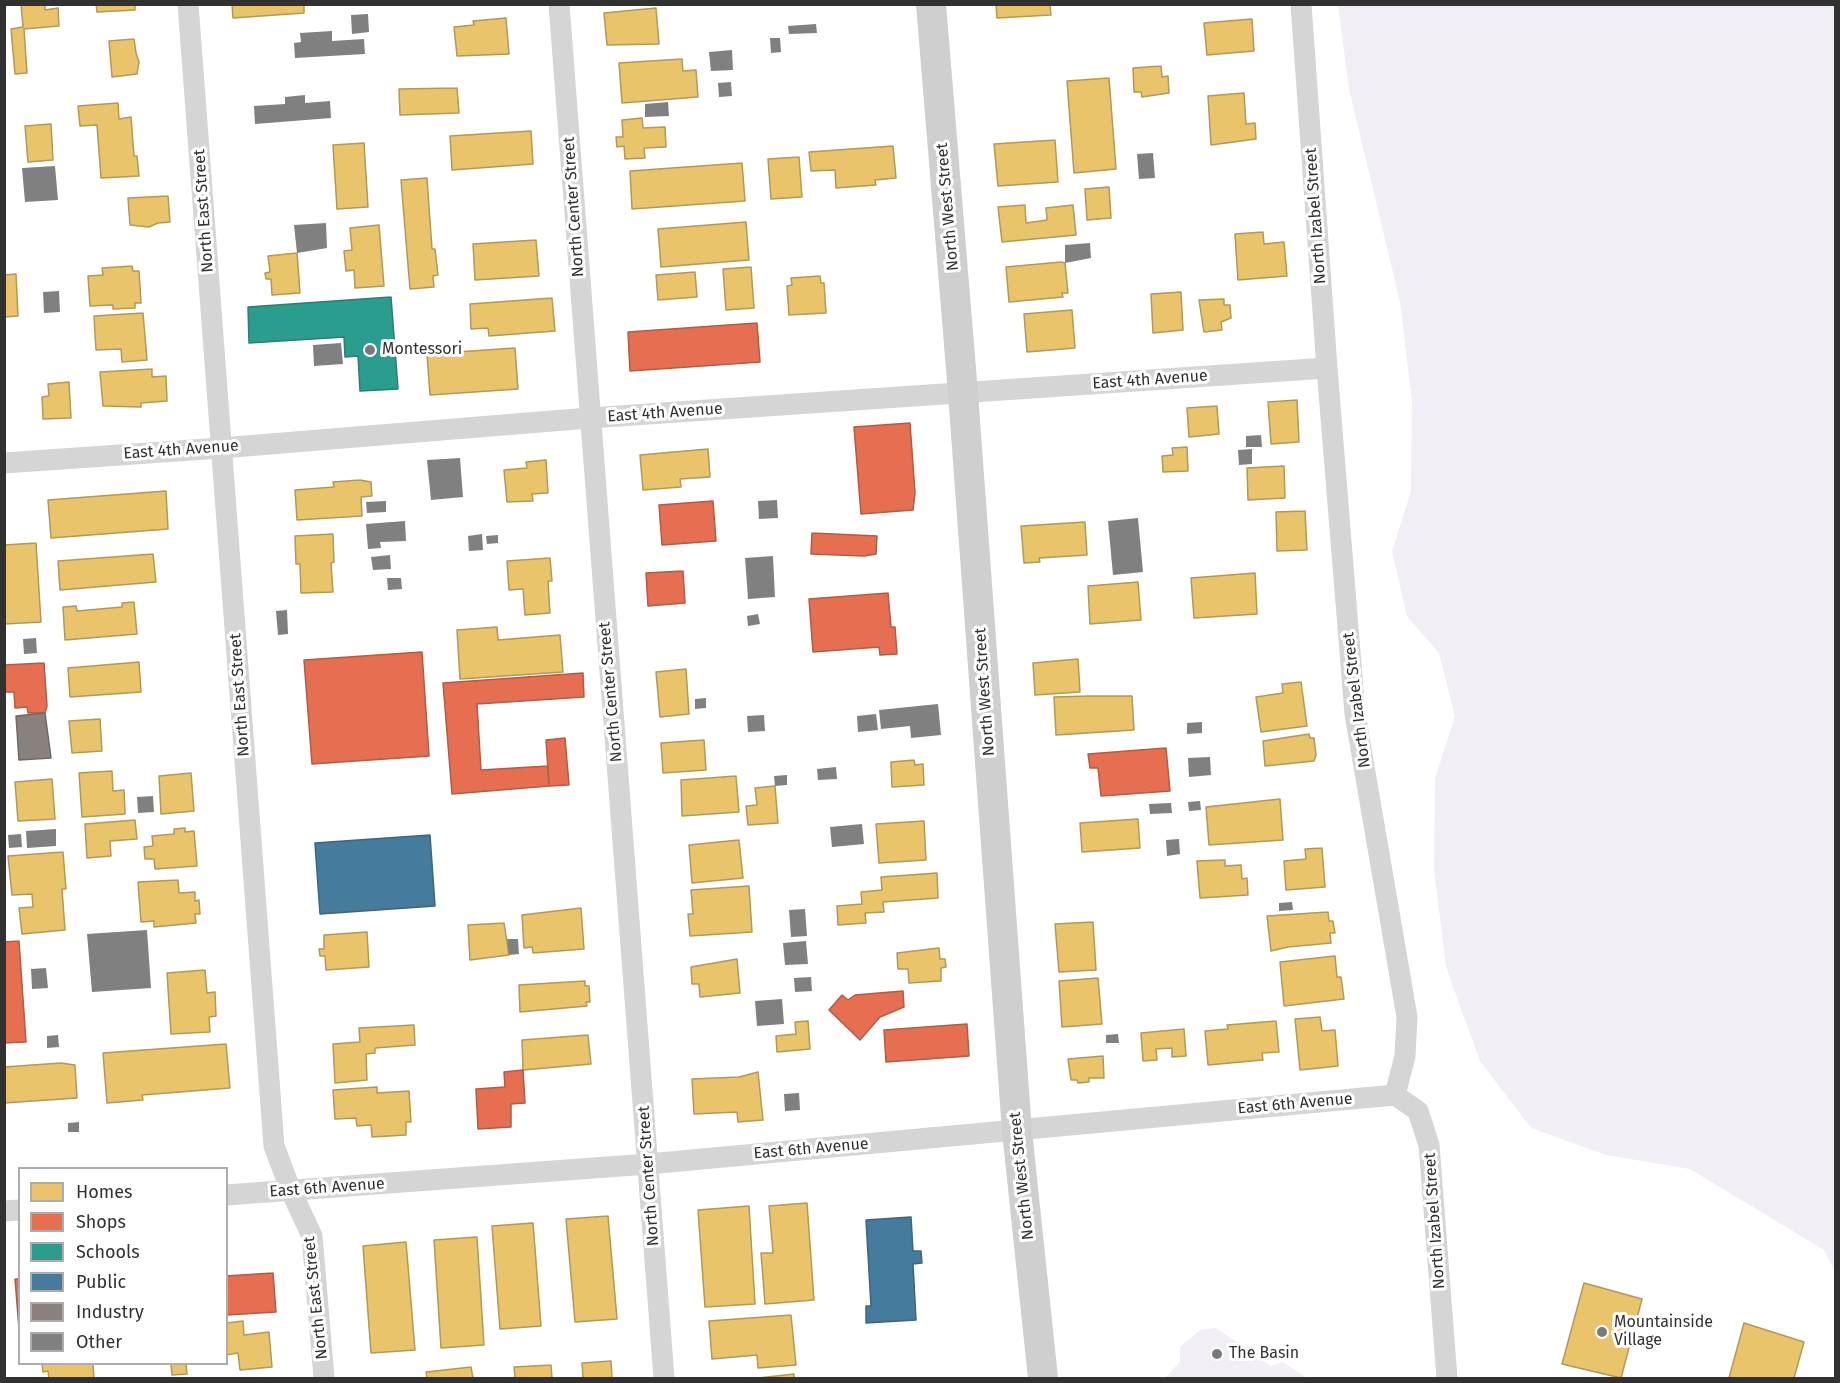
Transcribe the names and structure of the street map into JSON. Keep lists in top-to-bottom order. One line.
{"streets":{"street":["North Center Street","North West Street","North East Street","North Izabel Street","East 4th Avenue","East 6th Avenue"]},"crossings":[["North Center Street","East 4th Avenue"],["North Center Street","East 6th Avenue"],["North West Street","East 4th Avenue"],["North West Street","East 6th Avenue"],["North East Street","East 4th Avenue"],["North East Street","East 6th Avenue"],["North Izabel Street","East 4th Avenue"],["North Izabel Street","East 6th Avenue"]],"places":["Montessori","Mountainside Village","The Basin"],"legend":["Homes","Shops","Schools","Public","Industry","Other"]}
